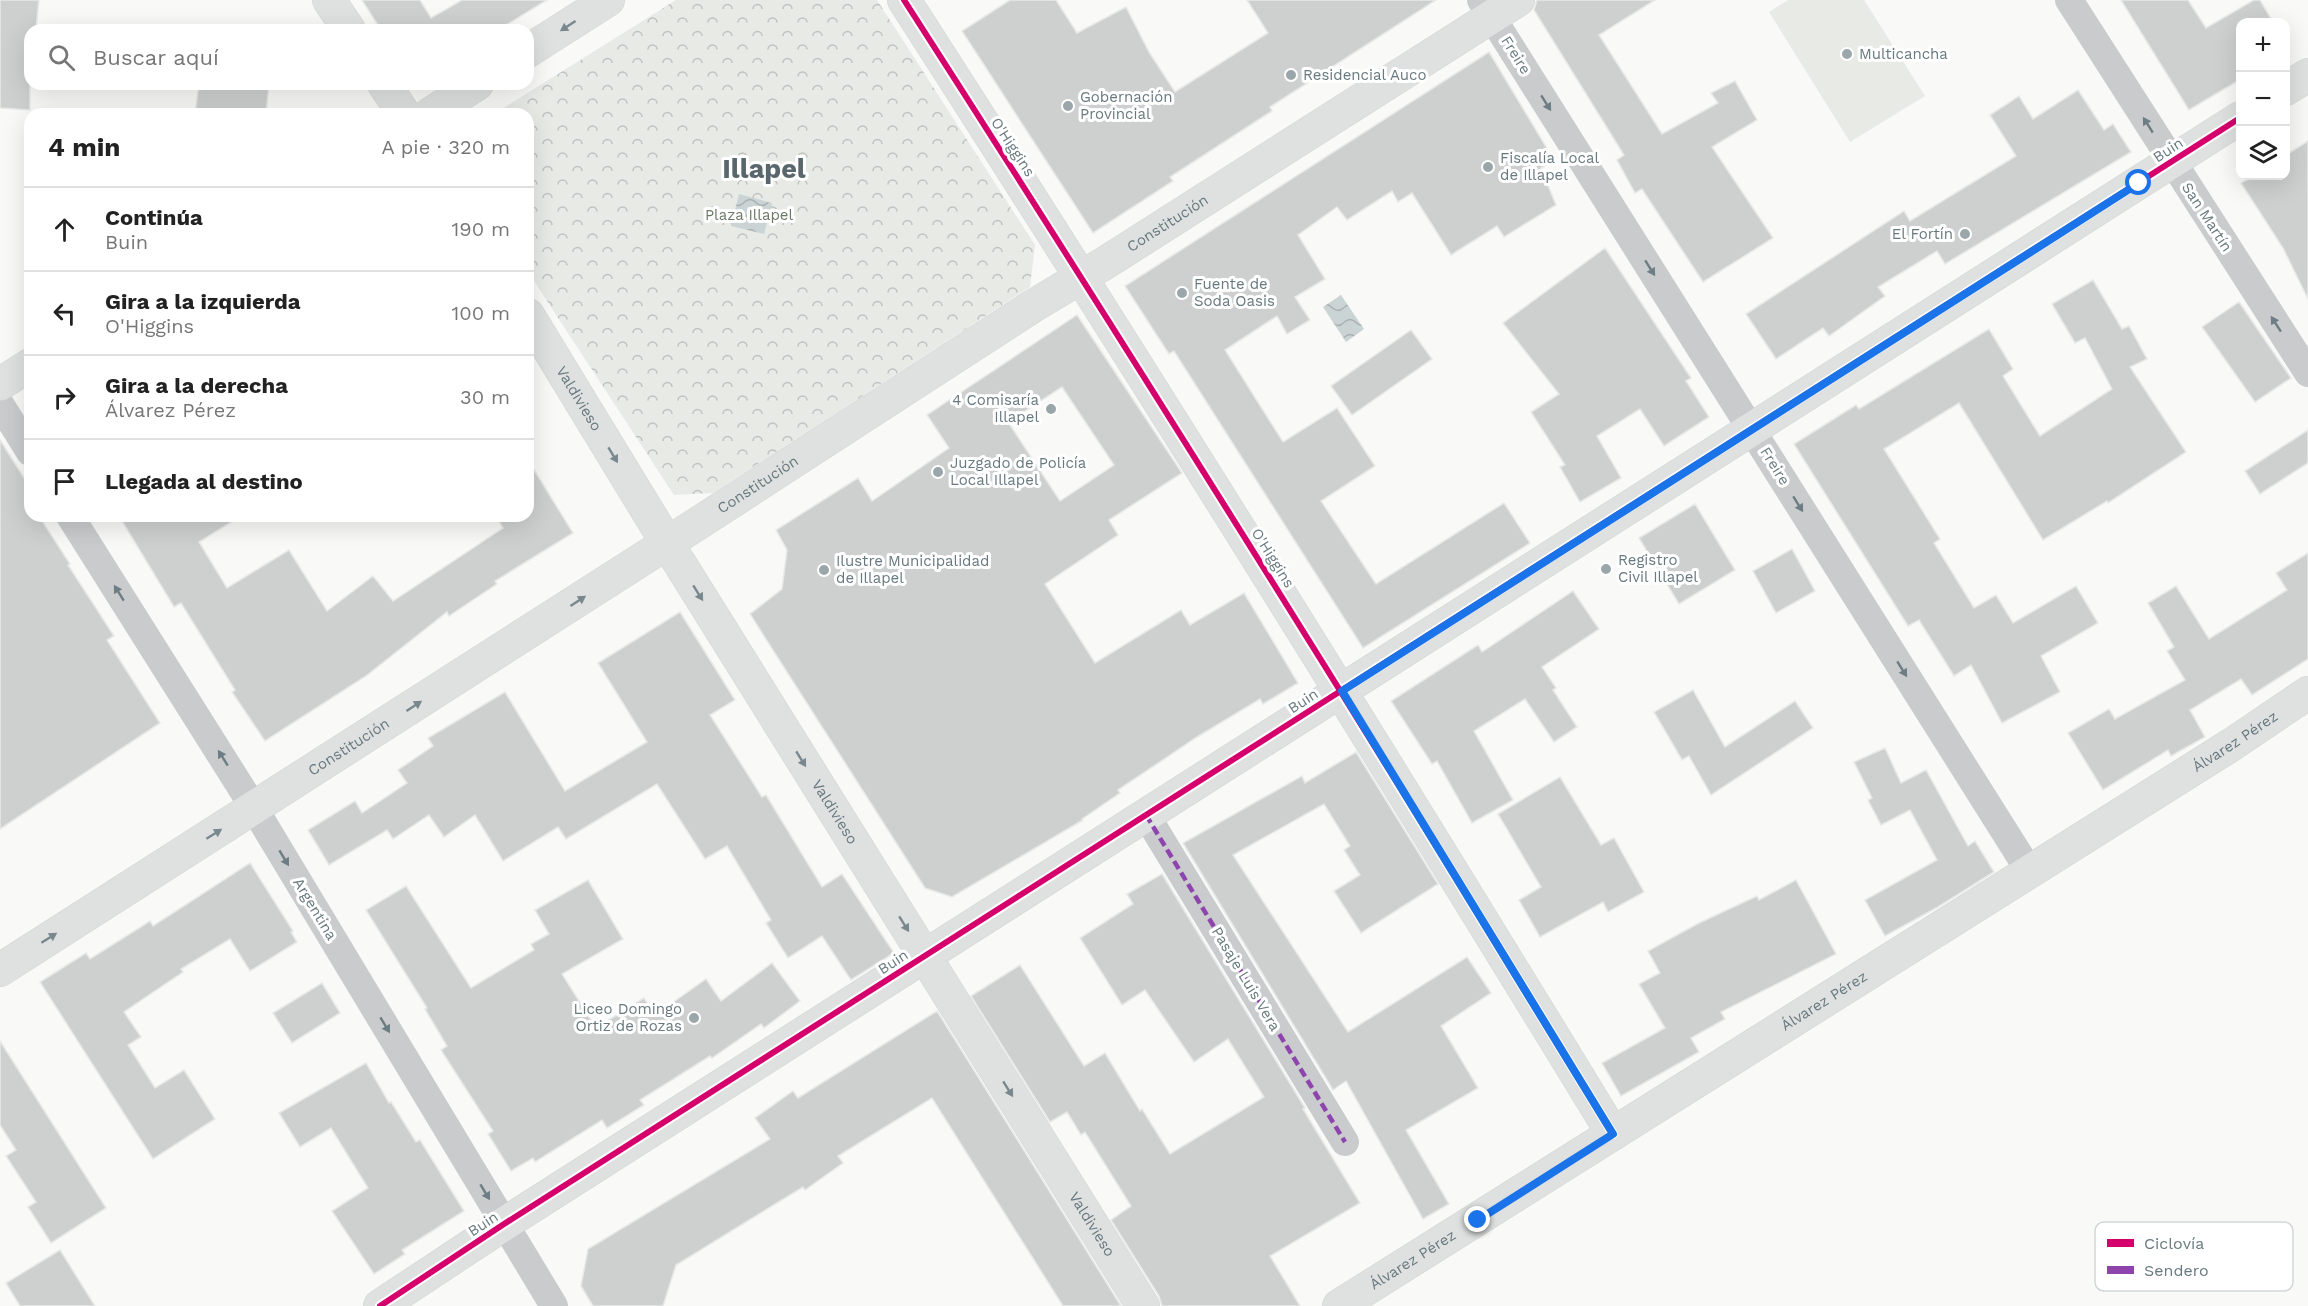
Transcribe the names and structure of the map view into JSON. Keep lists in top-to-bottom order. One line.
{"streets":{"street":["Freire","O'Higgins","Buin","San Martín","Constitución","Valdivieso","Álvarez Pérez","Argentina","Pasaje Luis Vera"]},"crossings":[["Freire","Buin"],["Freire","Constitución"],["Freire","Álvarez Pérez"],["O'Higgins","Buin"],["O'Higgins","Constitución"],["O'Higgins","Álvarez Pérez"],["Buin","San Martín"],["Buin","Valdivieso"],["Buin","Argentina"],["Buin","Pasaje Luis Vera"],["Constitución","Valdivieso"],["Constitución","Argentina"]],"one_way":["Freire","San Martín","Constitución","Valdivieso"],"districts":["Illapel"],"parks":["Plaza Illapel"],"places":["Multicancha","Residencial Auco","Gobernación Provincial","Fiscalía Local de Illapel","El Fortín","Fuente de Soda Oasis","4 Comisaría Illapel","Juzgado de Policía Local Illapel","Registro Civil Illapel","Ilustre Municipalidad de Illapel","Liceo Domingo Ortiz de Rozas"],"legend":["Ciclovía","Sendero"],"page":{"map_buttons":["+","−"],"search":"Buscar aquí","heading":["4 min","A pie · 320 m"],"list":[["Continúa","Buin","190 m"],["Gira a la izquierda","O'Higgins","100 m"],["Gira a la derecha","Álvarez Pérez","30 m"],"Llegada al destino"]}}
